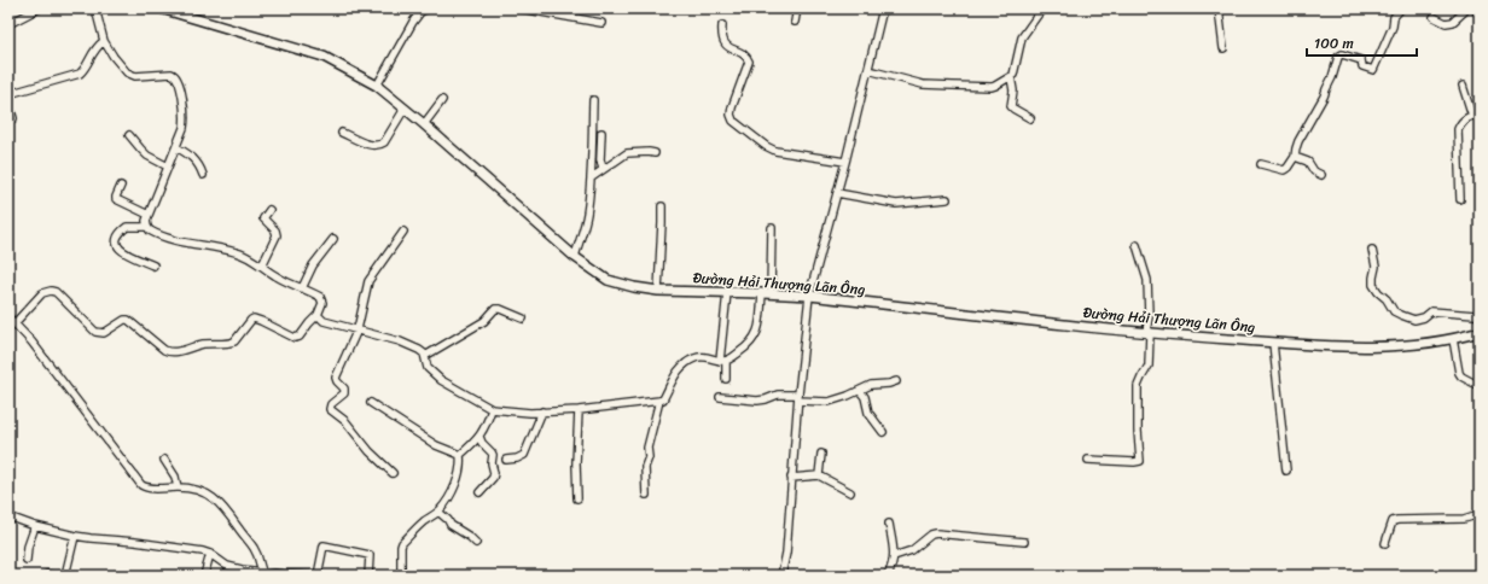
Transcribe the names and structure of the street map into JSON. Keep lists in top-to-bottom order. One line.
{"streets":{"street":["Đường Hải Thượng Lãn Ông"]},"scale_bar":"100 m"}
